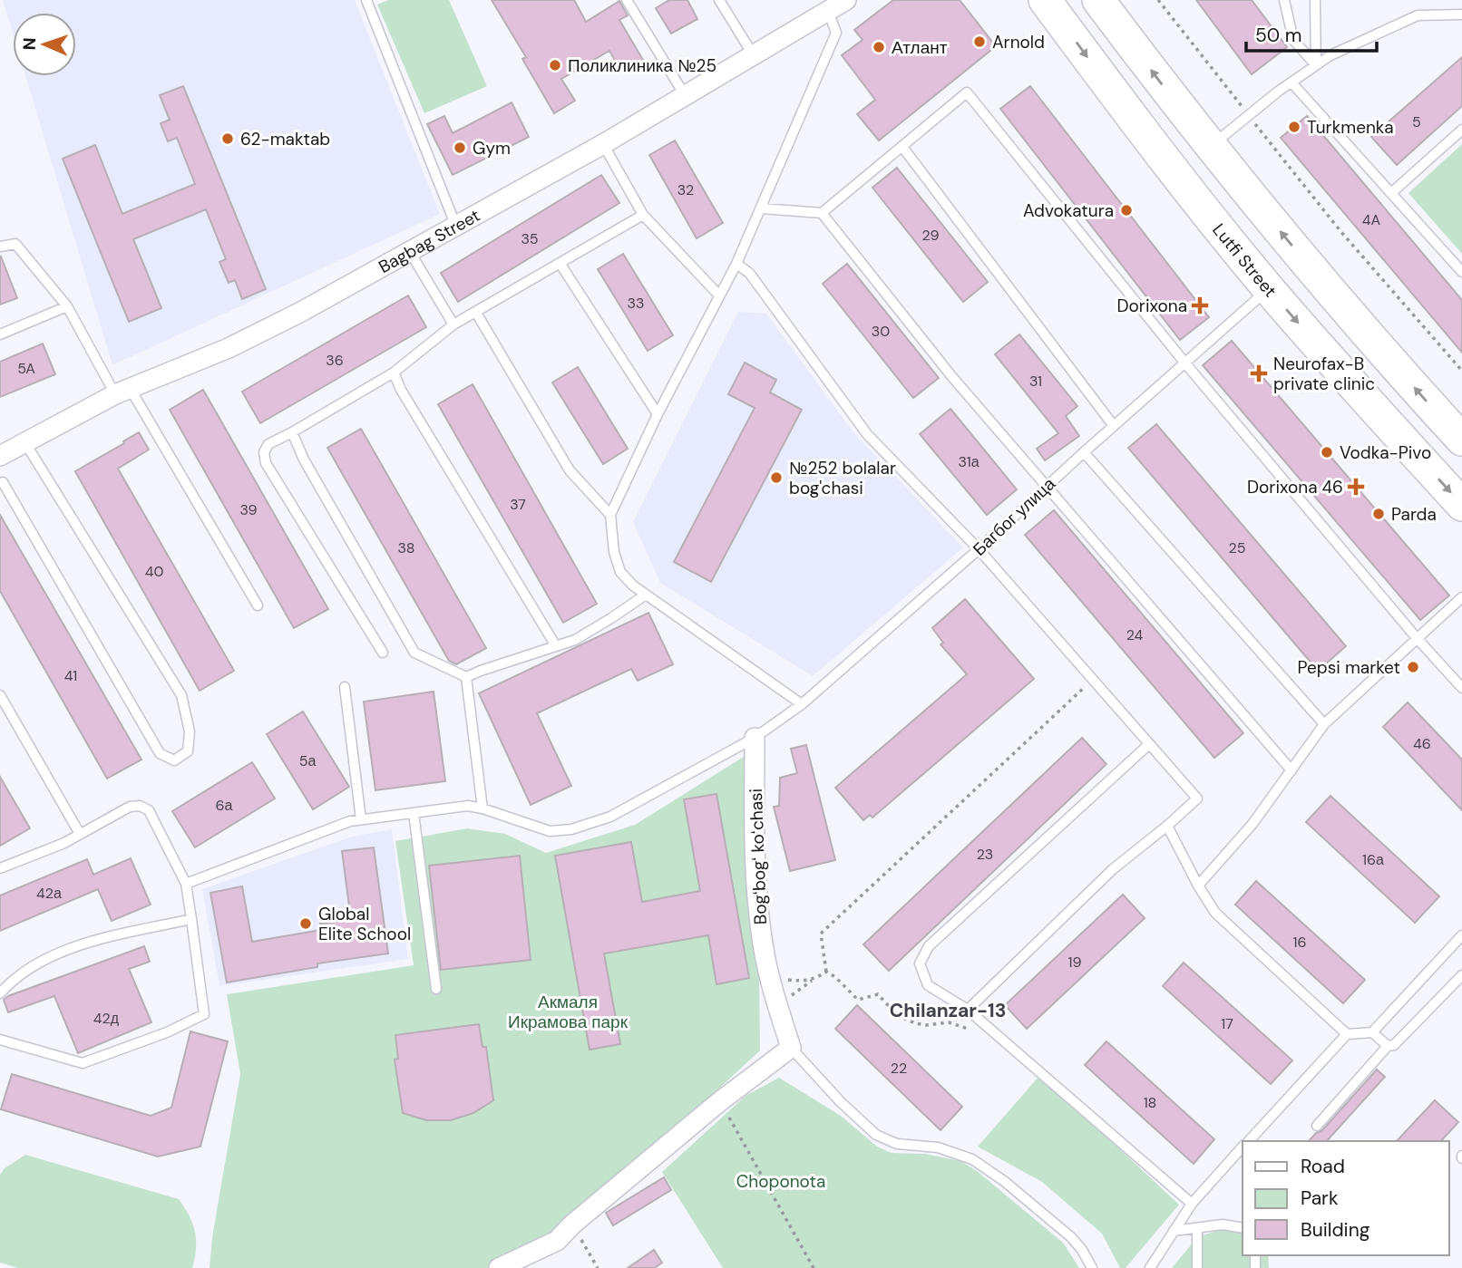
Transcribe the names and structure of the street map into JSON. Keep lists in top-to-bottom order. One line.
{"streets":{"main road":["Lutfi Street"],"street":["Bagbag Street","Bogʻbogʻ koʻchasi"],"lane":["Багбог улица"]},"crossings":[["Lutfi Street","Багбог улица"],["Багбог улица","Bogʻbogʻ koʻchasi"]],"districts":["Chilanzar-13"],"parks":["Акмаля Икрамова парк","Choponota"],"places":{"other":["Arnold","Атлант","Поликлиника №25","Turkmenka","62-maktab","Gym","Advokatura","Vodka-Pivo","№252 bolalar bog'chasi","Parda","Pepsi market","Global Elite School"],"health":["Dorixona","Neurofax-B private clinic","Dorixona 46"]},"house_numbers":["5","32","4A","29","35","33","30","36","5A","31","31а","37","39","38","25","40","24","41","46","5а","6а","23","16а","42а","16","19","42д","17","22","18"],"legend":["Road","Park","Building"],"scale_bar":"50 m","north":"left"}
